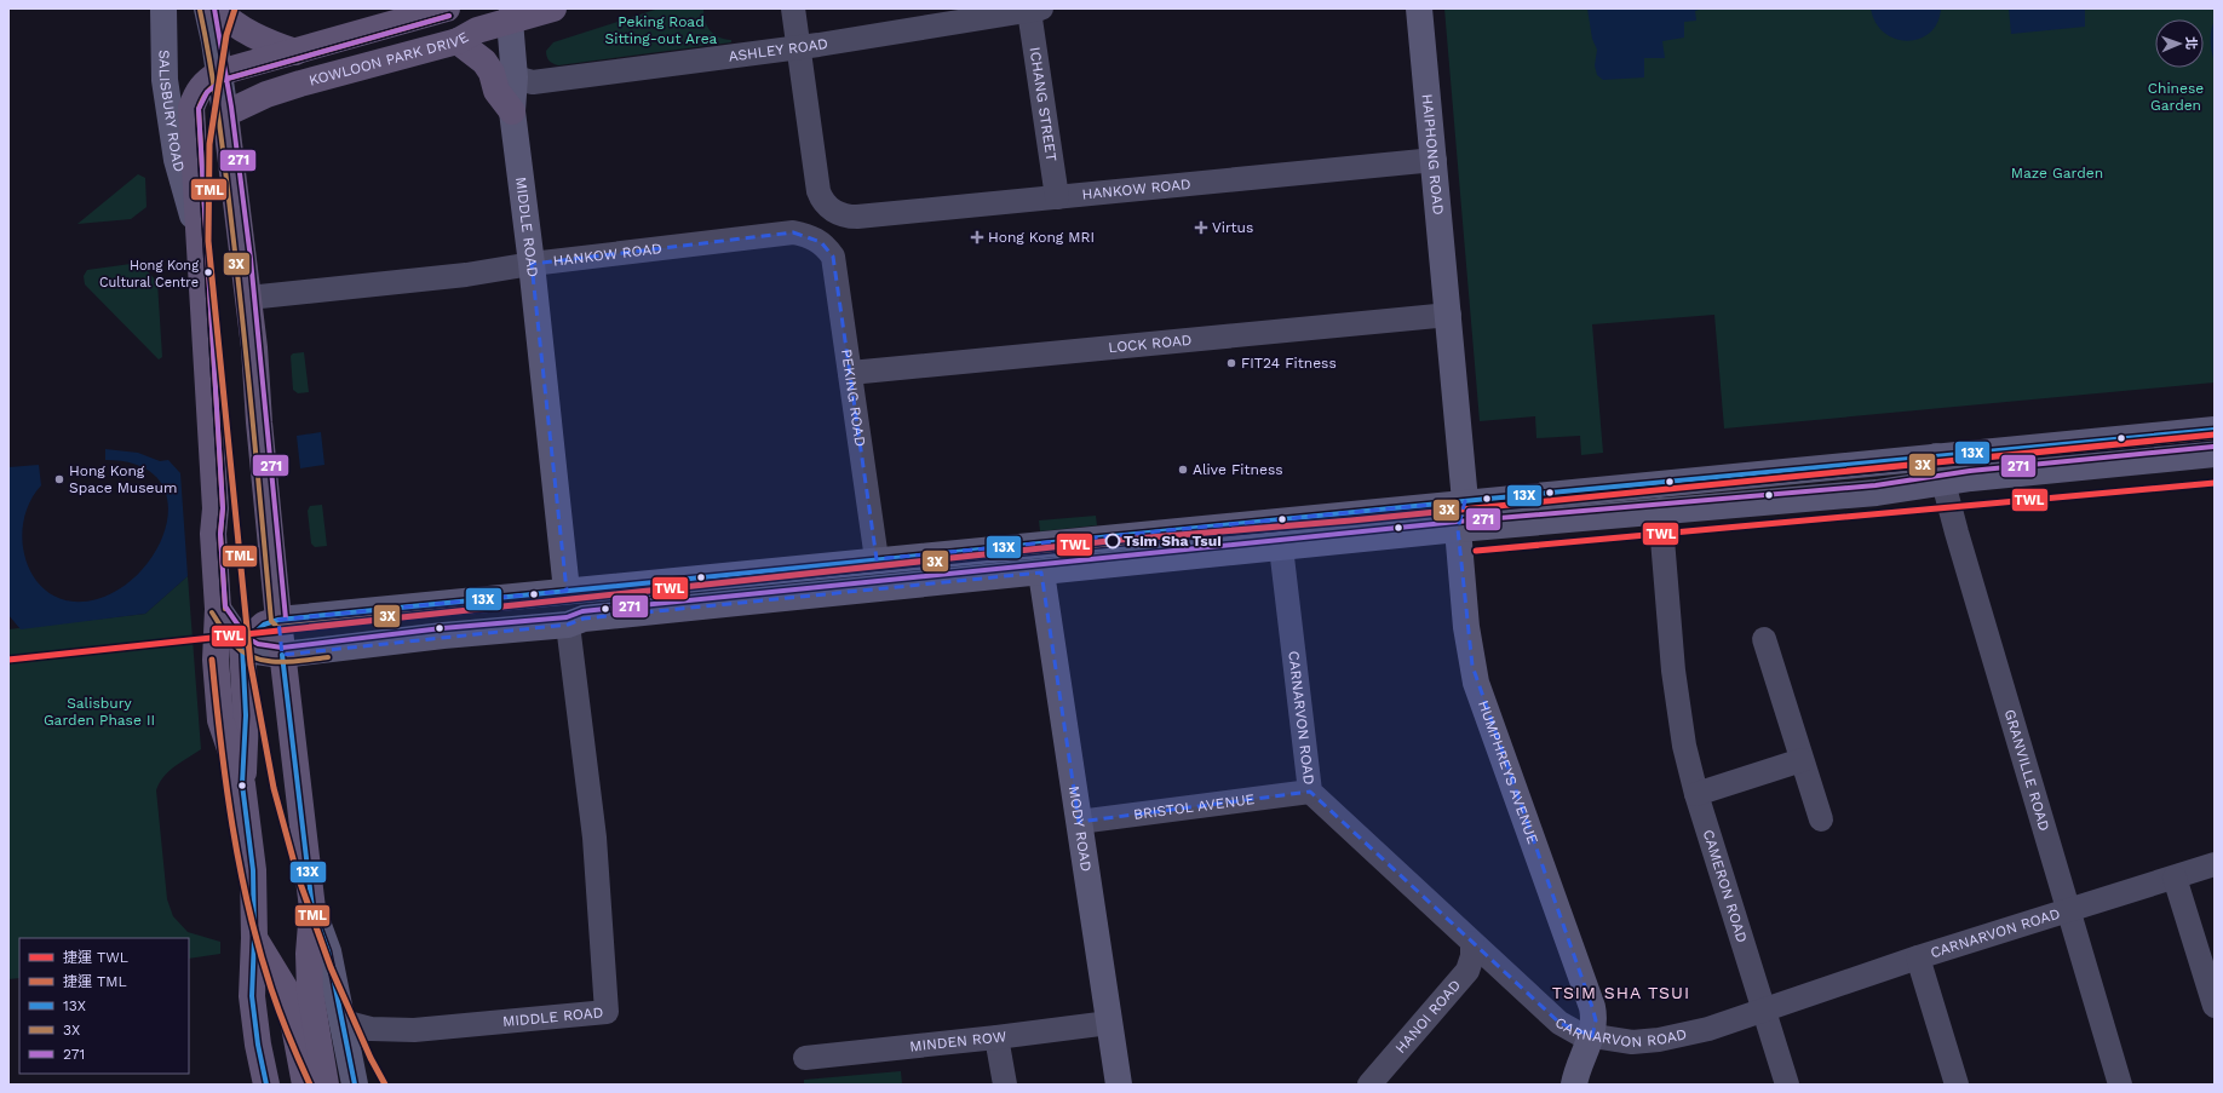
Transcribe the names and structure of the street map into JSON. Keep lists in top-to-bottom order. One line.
{"streets":{"main road":["KOWLOON PARK DRIVE","SALISBURY ROAD","HAIPHONG ROAD","MIDDLE ROAD","HUMPHREYS AVENUE","MODY ROAD"],"street":["ASHLEY ROAD","ICHANG STREET","HANKOW ROAD","LOCK ROAD","PEKING ROAD","CARNARVON ROAD","GRANVILLE ROAD","BRISTOL AVENUE","CAMERON ROAD","HANOI ROAD","MINDEN ROW"]},"crossings":[["ASHLEY ROAD","ICHANG STREET"],["ASHLEY ROAD","HANKOW ROAD"],["ASHLEY ROAD","MIDDLE ROAD"],["KOWLOON PARK DRIVE","MIDDLE ROAD"],["ICHANG STREET","HANKOW ROAD"],["HAIPHONG ROAD","HANKOW ROAD"],["HAIPHONG ROAD","LOCK ROAD"],["HAIPHONG ROAD","HUMPHREYS AVENUE"],["HANKOW ROAD","MIDDLE ROAD"],["HANKOW ROAD","PEKING ROAD"],["LOCK ROAD","PEKING ROAD"],["CARNARVON ROAD","GRANVILLE ROAD"],["CARNARVON ROAD","HUMPHREYS AVENUE"],["CARNARVON ROAD","BRISTOL AVENUE"],["CARNARVON ROAD","CAMERON ROAD"],["CARNARVON ROAD","HANOI ROAD"],["BRISTOL AVENUE","MODY ROAD"],["MODY ROAD","MINDEN ROW"]],"districts":["TSIM SHA TSUI"],"parks":["Peking Road Sitting-out Area","Chinese Garden","Maze Garden","Salisbury Garden Phase II"],"places":{"health":["Virtus","Hong Kong MRI"],"other":["Hong Kong Cultural Centre","FIT24 Fitness","Alive Fitness","Hong Kong Space Museum","Tsim Sha Tsui"]},"lines":["metro line TML","transit line 271","transit line 3X","transit line 13X","metro line TWL"],"legend":["捷運 TWL","捷運 TML","13X","3X","271"],"north":"right"}
